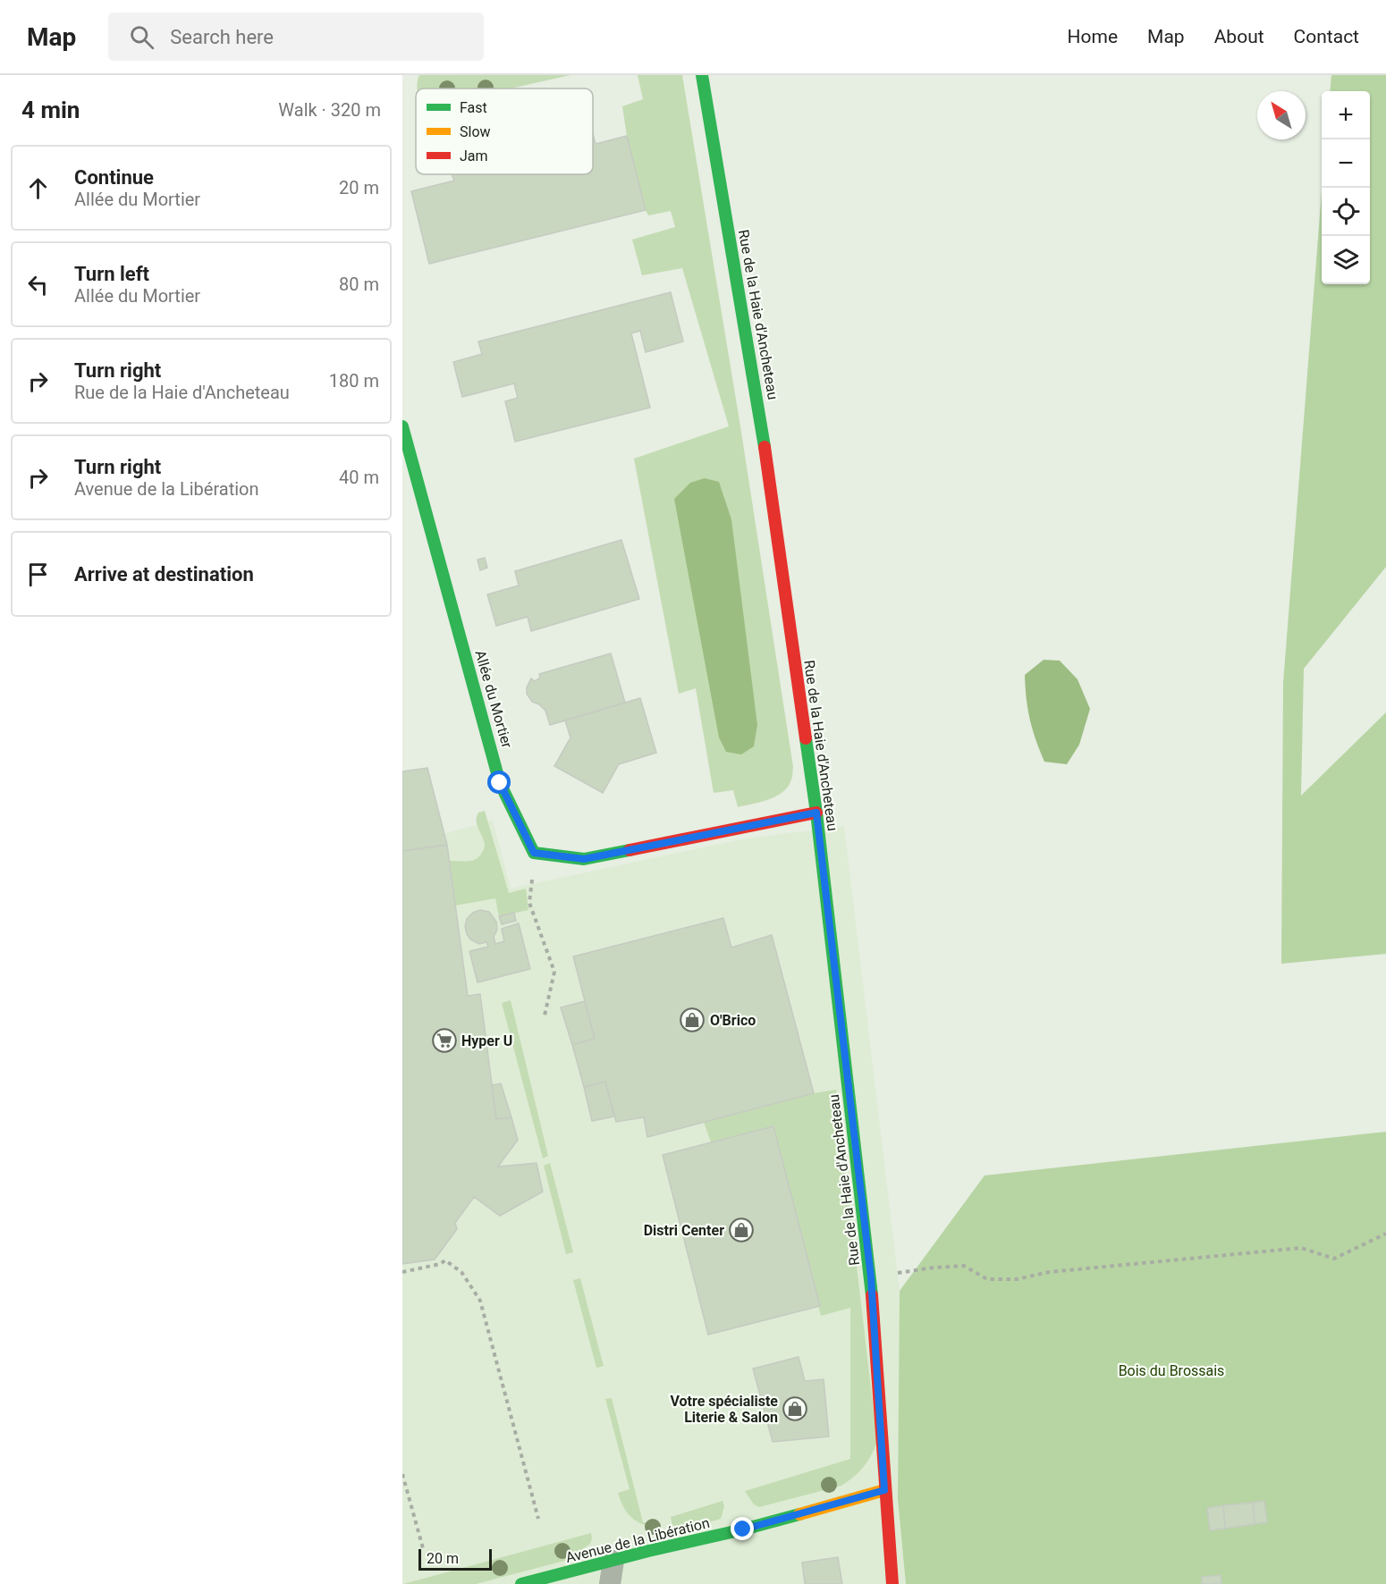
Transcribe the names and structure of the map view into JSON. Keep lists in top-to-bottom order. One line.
{"streets":{"street":["Rue de la Haie d'Ancheteau","Allée du Mortier","Avenue de la Libération"]},"crossings":[["Rue de la Haie d'Ancheteau","Avenue de la Libération"]],"parks":["Bois du Brossais"],"places":{"shop":["O'Brico","Distri Center","Votre spécialiste Literie & Salon"],"supermarket":["Hyper U"]},"legend":["Fast","Slow","Jam"],"scale_bar":"20 m","north":"top left","page":{"header":"Map","search":"Search here","nav":["Home","Map","About","Contact"],"heading":["4 min","Walk · 320 m"],"map_buttons":["+","−"],"list":[["Continue","Allée du Mortier","20 m"],["Turn left","Allée du Mortier","80 m"],["Turn right","Rue de la Haie d'Ancheteau","180 m"],["Turn right","Avenue de la Libération","40 m"],"Arrive at destination"],"scale":"20 m"}}
